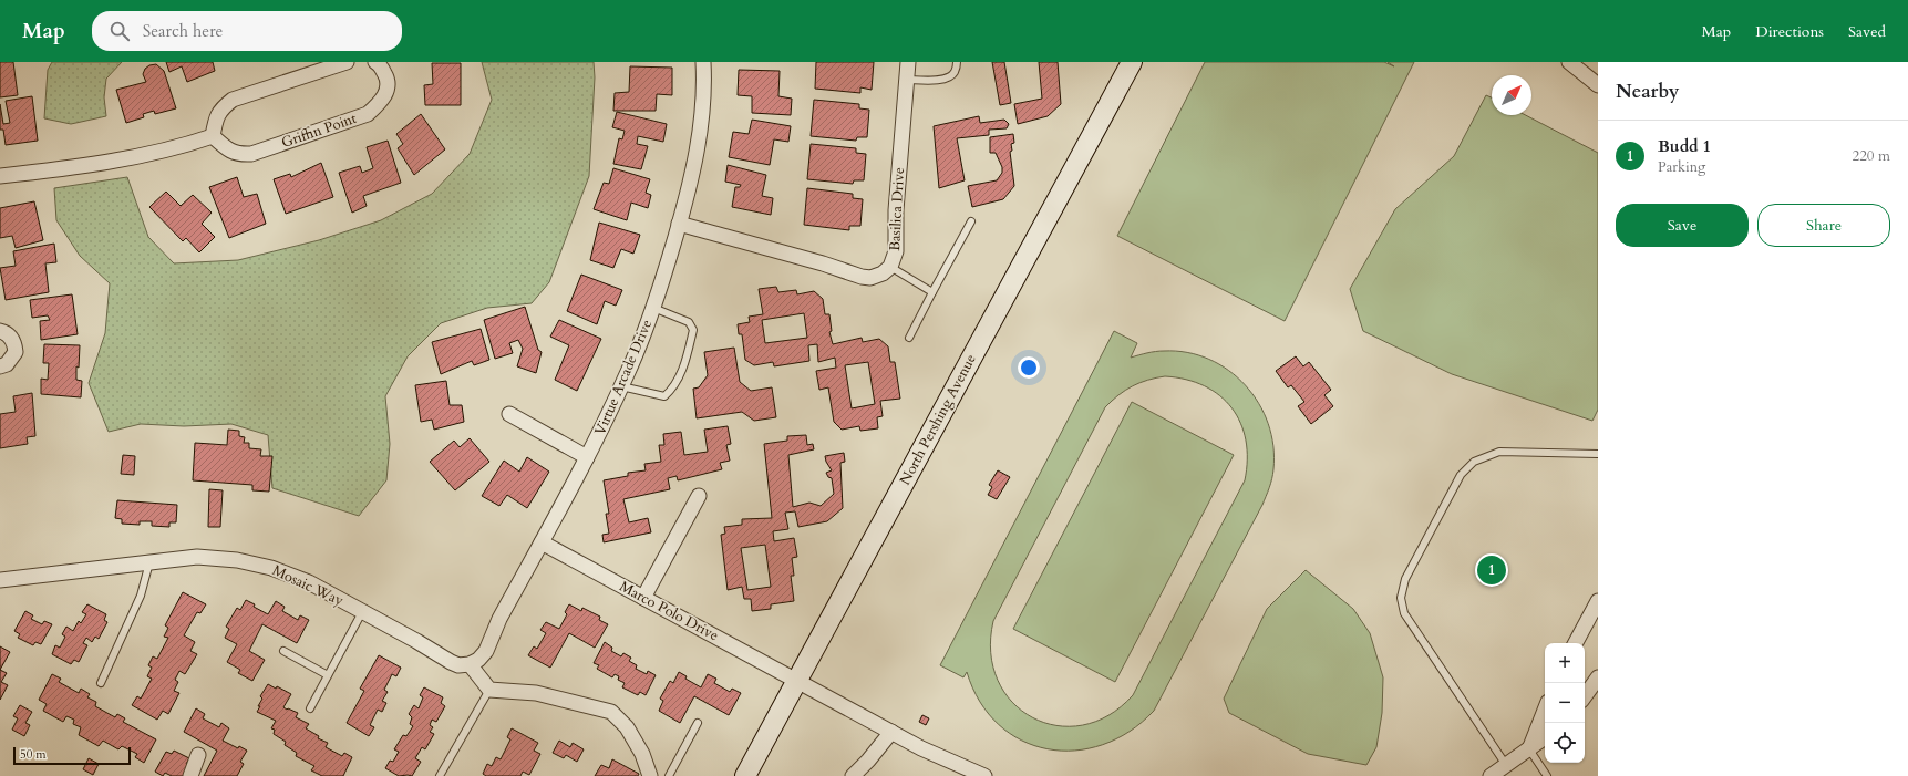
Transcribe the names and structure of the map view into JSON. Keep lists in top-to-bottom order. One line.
{"streets":{"main road":["North Pershing Avenue"],"street":["Griffin Point","Basilica Drive","Virtue Arcade Drive","Mosaic Way","Marco Polo Drive"]},"crossings":[["Basilica Drive","Virtue Arcade Drive"],["Virtue Arcade Drive","Mosaic Way"],["Virtue Arcade Drive","Marco Polo Drive"],["North Pershing Avenue","Marco Polo Drive"]],"scale_bar":"50 m","north":"top right","page":{"header":"Map","search":"Search here","nav":["Map","Directions","Saved"],"heading":"Nearby","list":[{"mark":"1","name":"Budd 1","note":"Parking","value":"220 m"}],"buttons":["Save","Share"],"pins":"1","map_buttons":["+","−"],"scale":"50 m"}}
